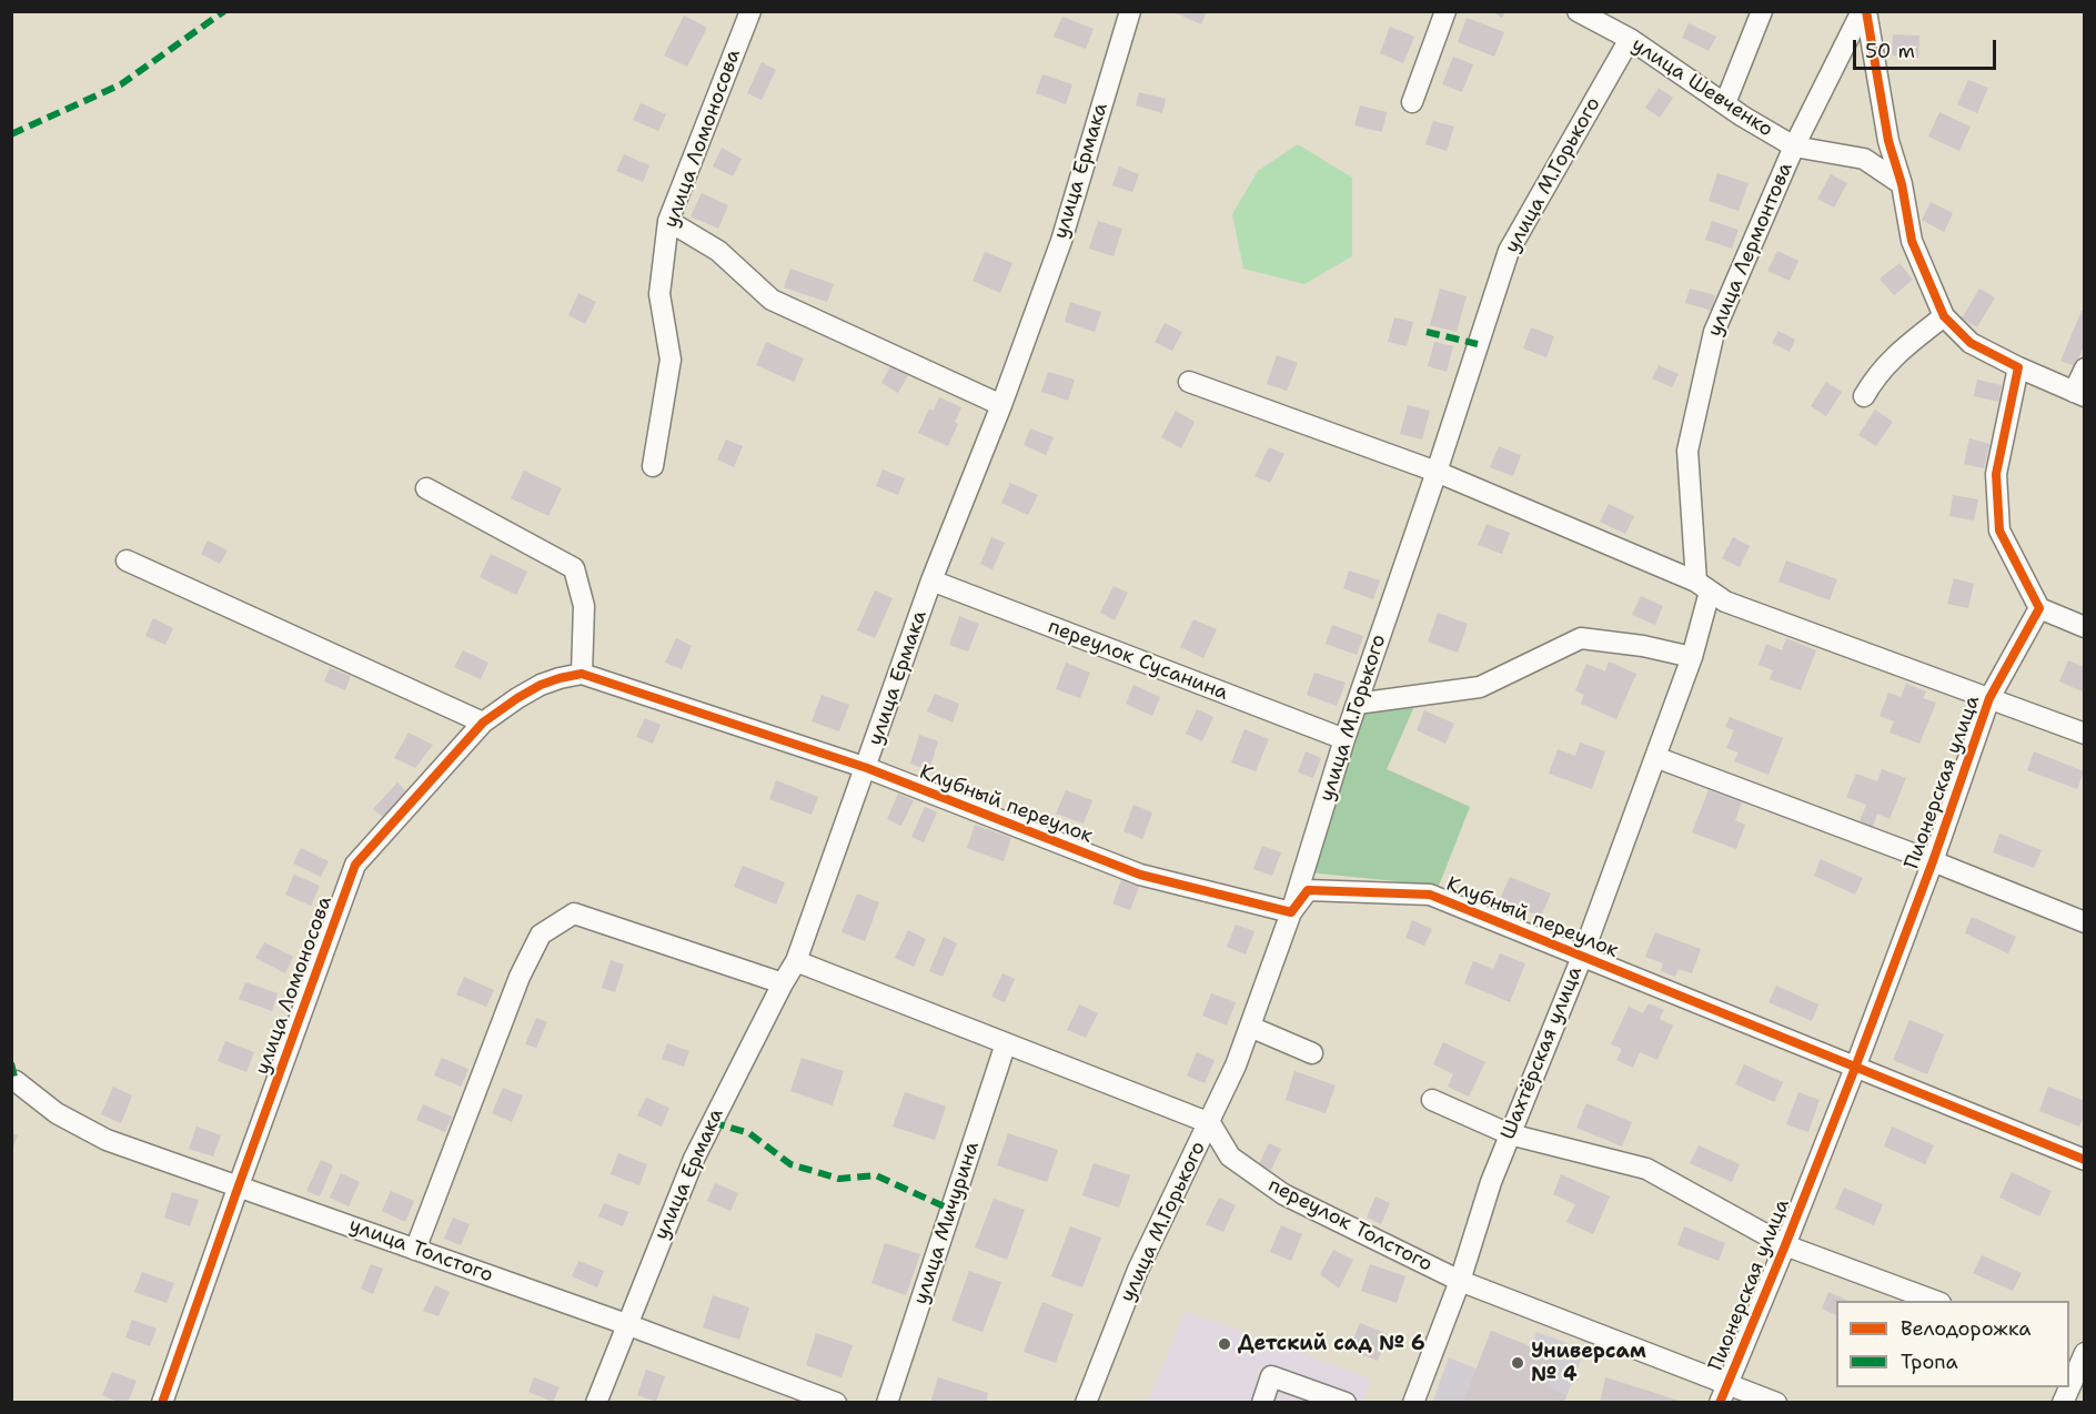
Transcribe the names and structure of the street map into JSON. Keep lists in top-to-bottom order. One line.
{"streets":{"street":["улица Шевченко","улица Ломоносова","улица Ермака","улица М.Горького","улица Лермонтова","переулок Сусанина","Пионерская улица","Клубный переулок","Шахтёрская улица","улица Мичурина","переулок Толстого","улица Толстого"]},"crossings":[["улица Шевченко","улица М.Горького"],["улица Шевченко","улица Лермонтова"],["улица Ломоносова","Клубный переулок"],["улица Ломоносова","улица Толстого"],["улица Ермака","переулок Сусанина"],["улица Ермака","Клубный переулок"],["улица Ермака","улица Толстого"],["улица М.Горького","переулок Сусанина"],["улица М.Горького","Клубный переулок"],["улица М.Горького","переулок Толстого"],["улица Лермонтова","Шахтёрская улица"],["Пионерская улица","Клубный переулок"],["Пионерская улица","переулок Толстого"],["Клубный переулок","Шахтёрская улица"],["Шахтёрская улица","переулок Толстого"]],"places":["Детский сад № 6","Универсам № 4"],"legend":["Велодорожка","Тропа"],"scale_bar":"50 m"}
